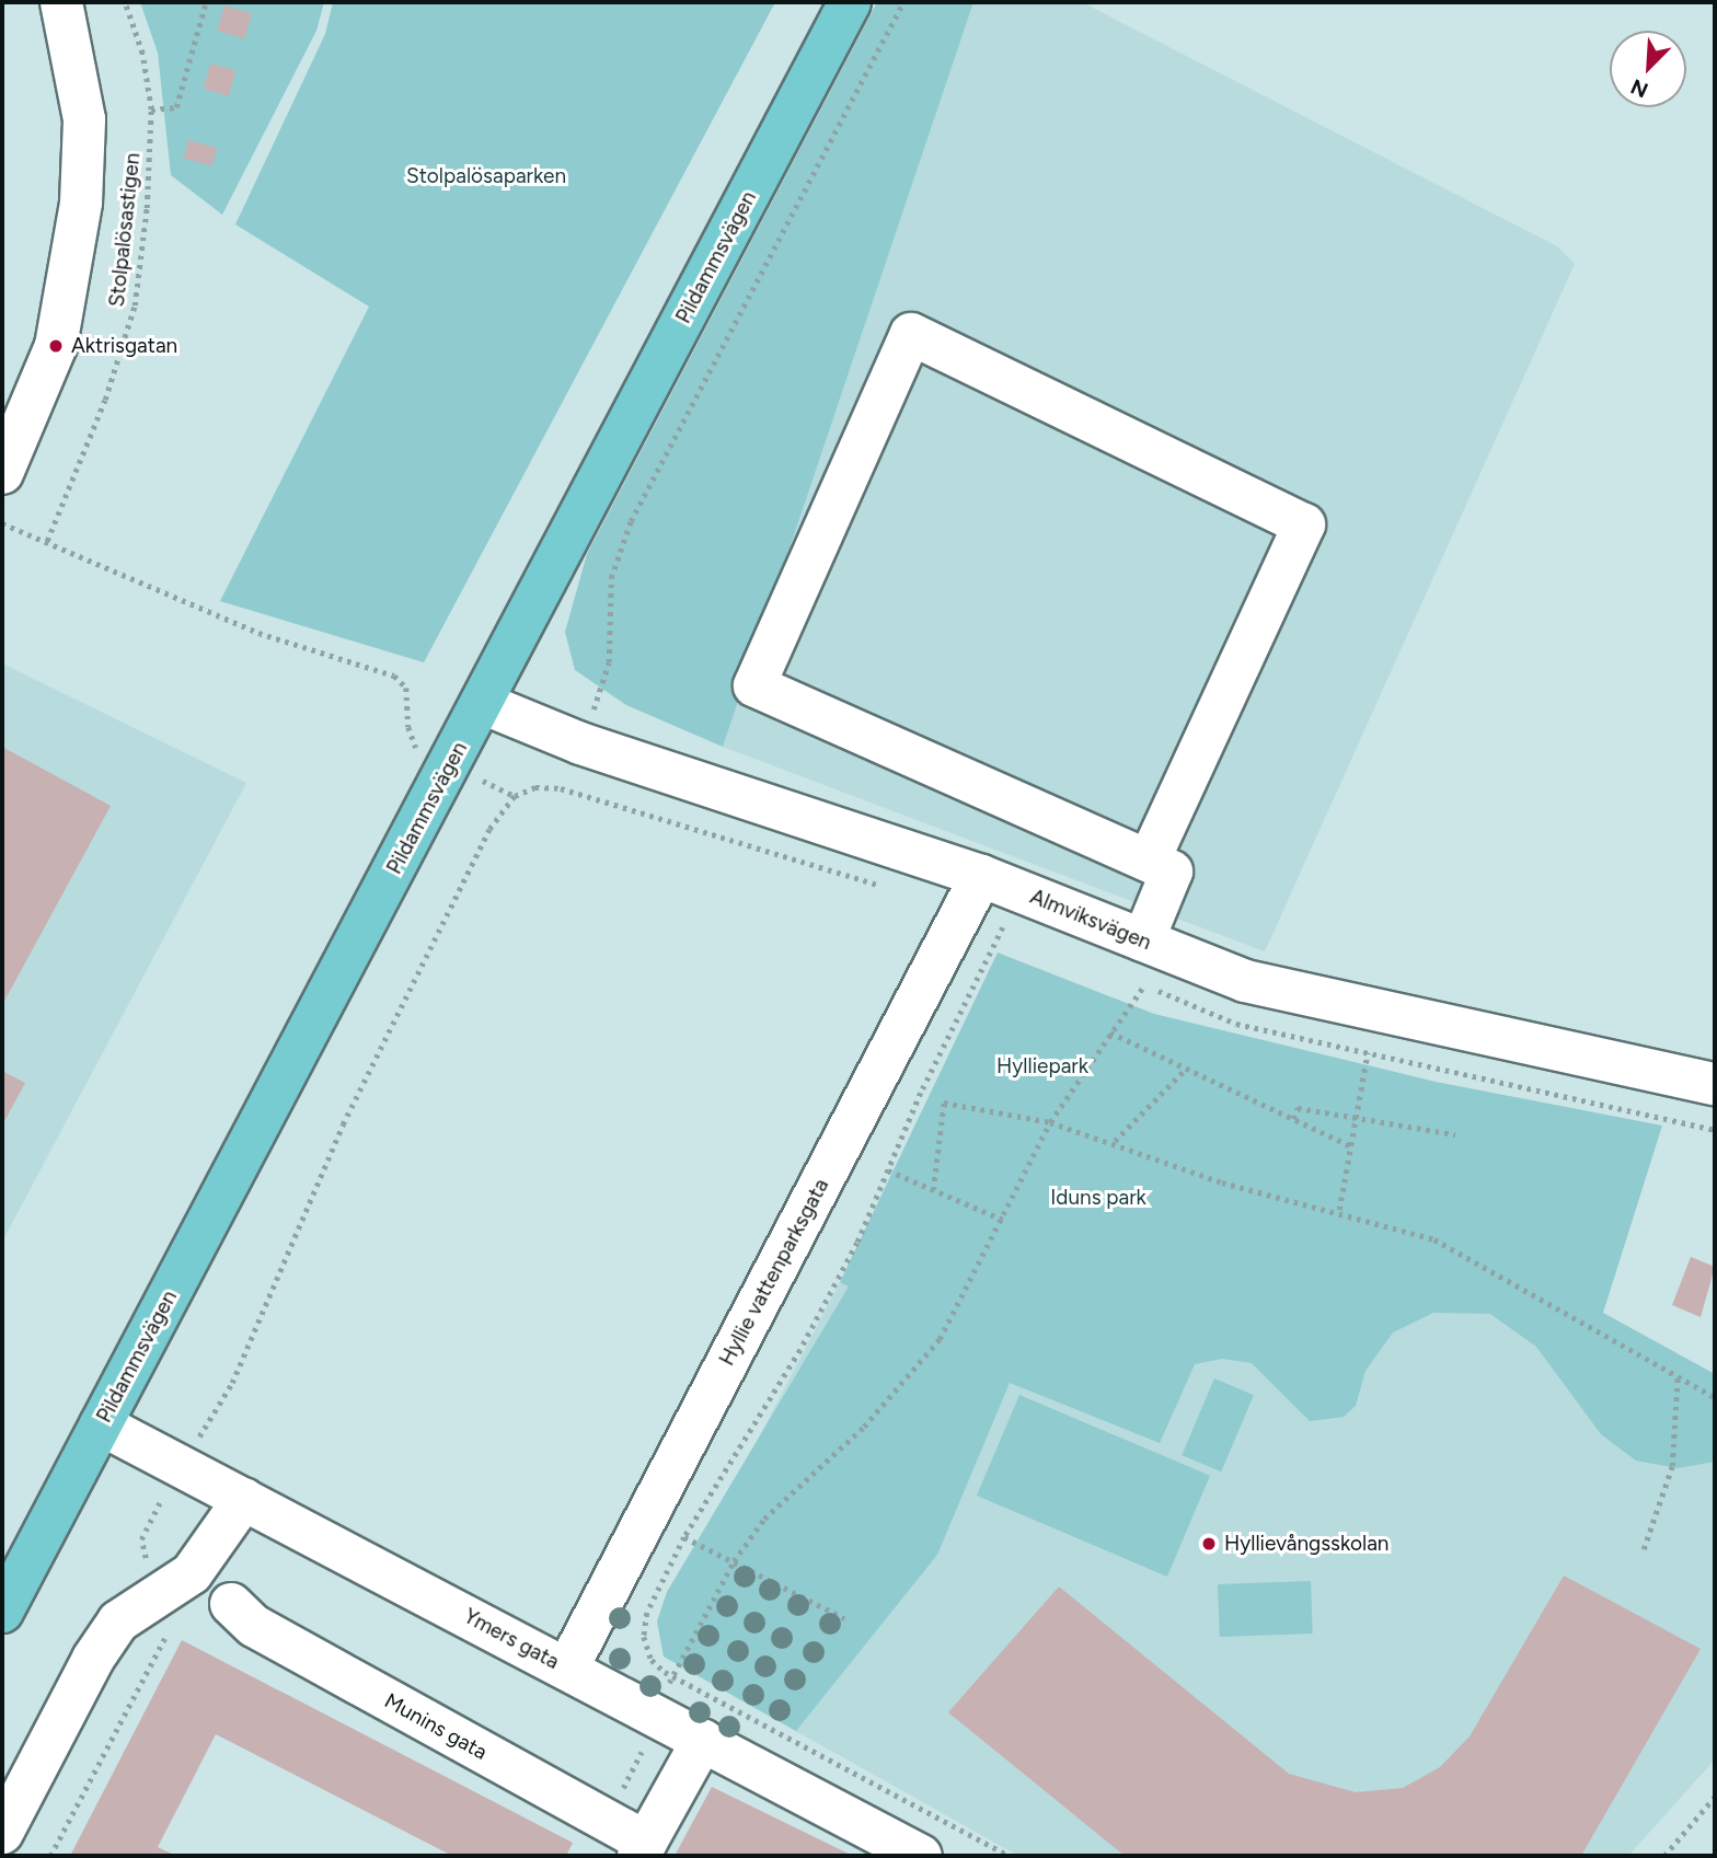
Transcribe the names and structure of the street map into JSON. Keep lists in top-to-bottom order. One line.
{"streets":{"main road":["Pildammsvägen"],"street":["Almviksvägen","Hyllie vattenparksgata","Ymers gata","Munins gata"],"path":["Stolpalösastigen"]},"crossings":[["Pildammsvägen","Almviksvägen"],["Pildammsvägen","Ymers gata"],["Almviksvägen","Hyllie vattenparksgata"],["Hyllie vattenparksgata","Ymers gata"]],"parks":["Stolpalösaparken","Hylliepark","Iduns park"],"places":["Aktrisgatan","Hyllievångsskolan"],"north":"bottom left"}
